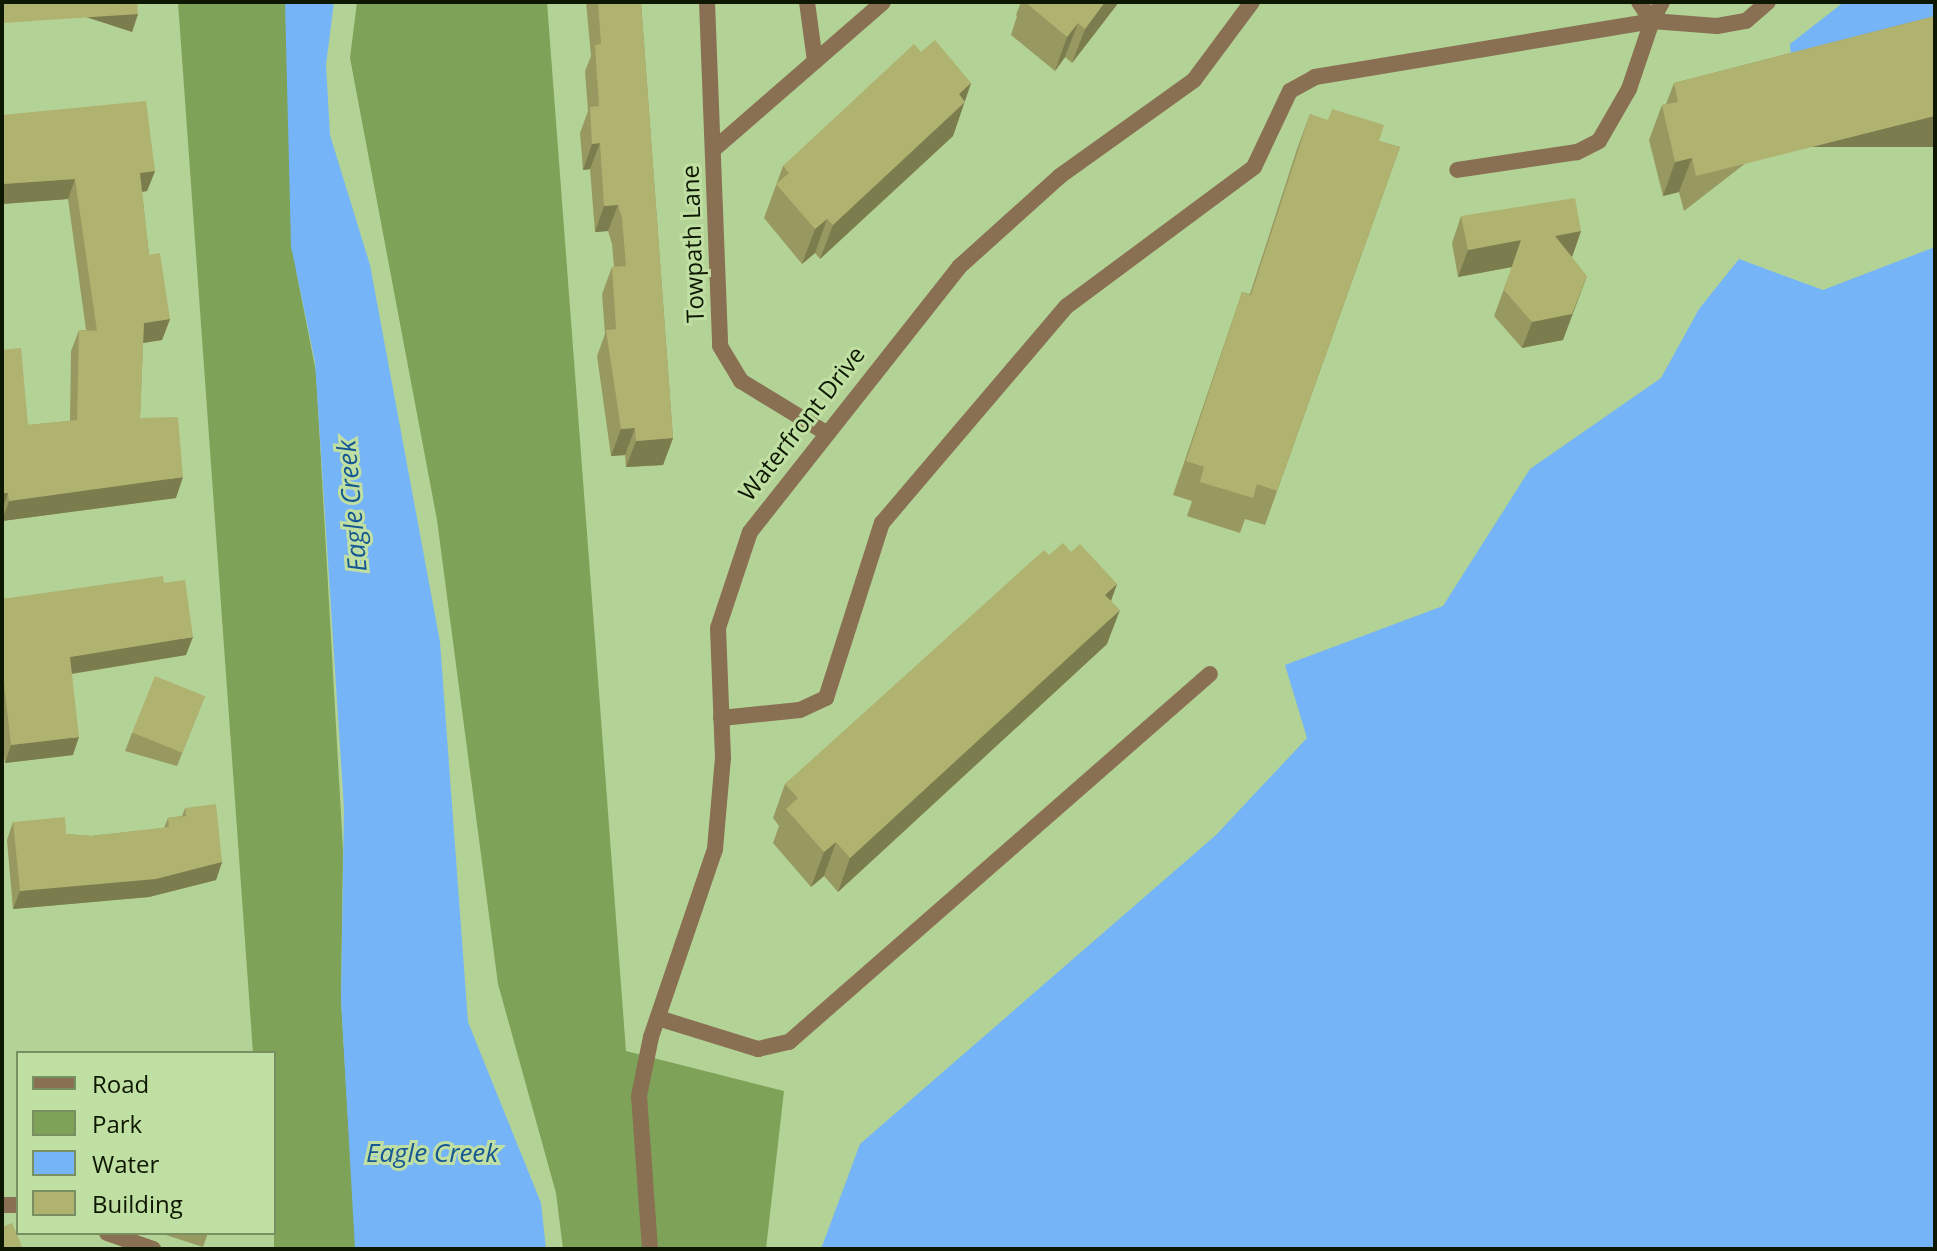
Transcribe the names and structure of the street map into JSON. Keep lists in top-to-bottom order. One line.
{"streets":{"street":["Towpath Lane","Waterfront Drive"]},"crossings":[["Towpath Lane","Waterfront Drive"]],"water":["Eagle Creek"],"legend":["Road","Park","Water","Building"]}
